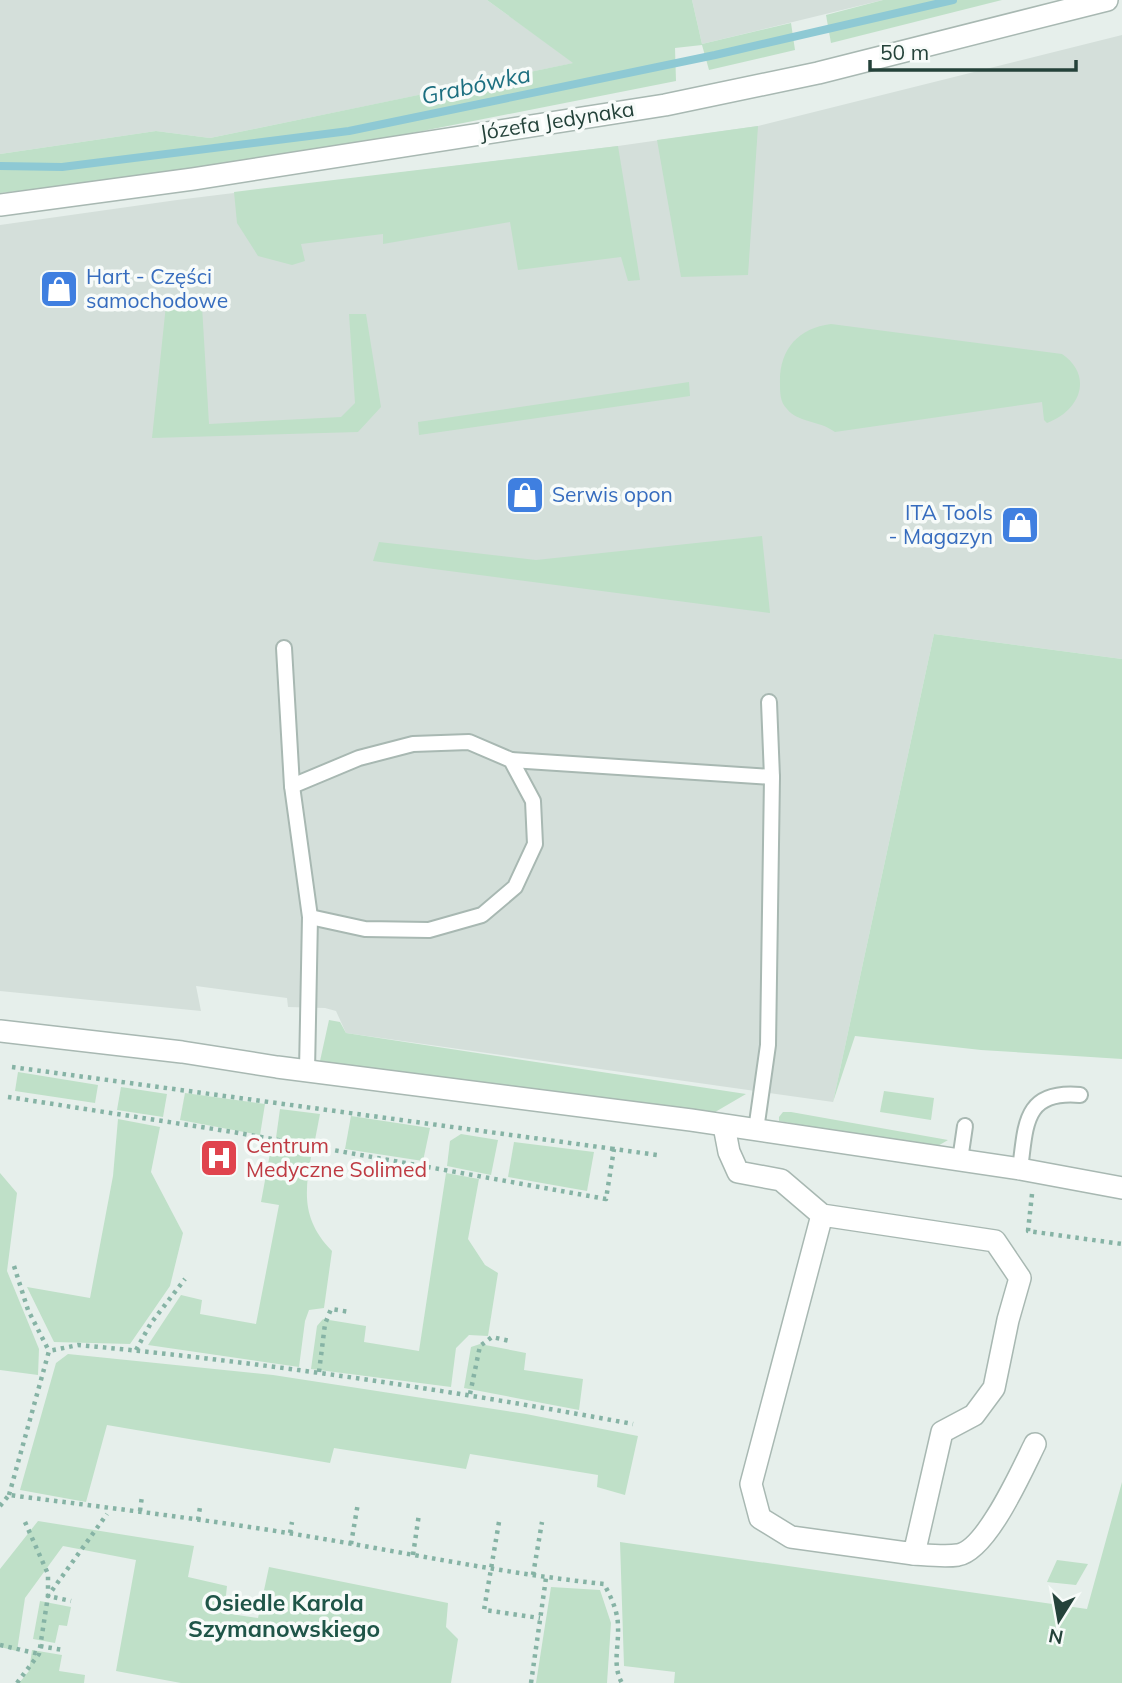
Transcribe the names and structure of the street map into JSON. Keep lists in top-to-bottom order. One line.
{"streets":{"street":["Józefa Jedynaka"]},"districts":["Osiedle Karola Szymanowskiego"],"water":["Grabówka"],"places":{"shop":["Hart - Części samochodowe","Serwis opon","ITA Tools - Magazyn"],"hospital":["Centrum Medyczne Solimed"]},"scale_bar":"50 m","north":"bottom"}
